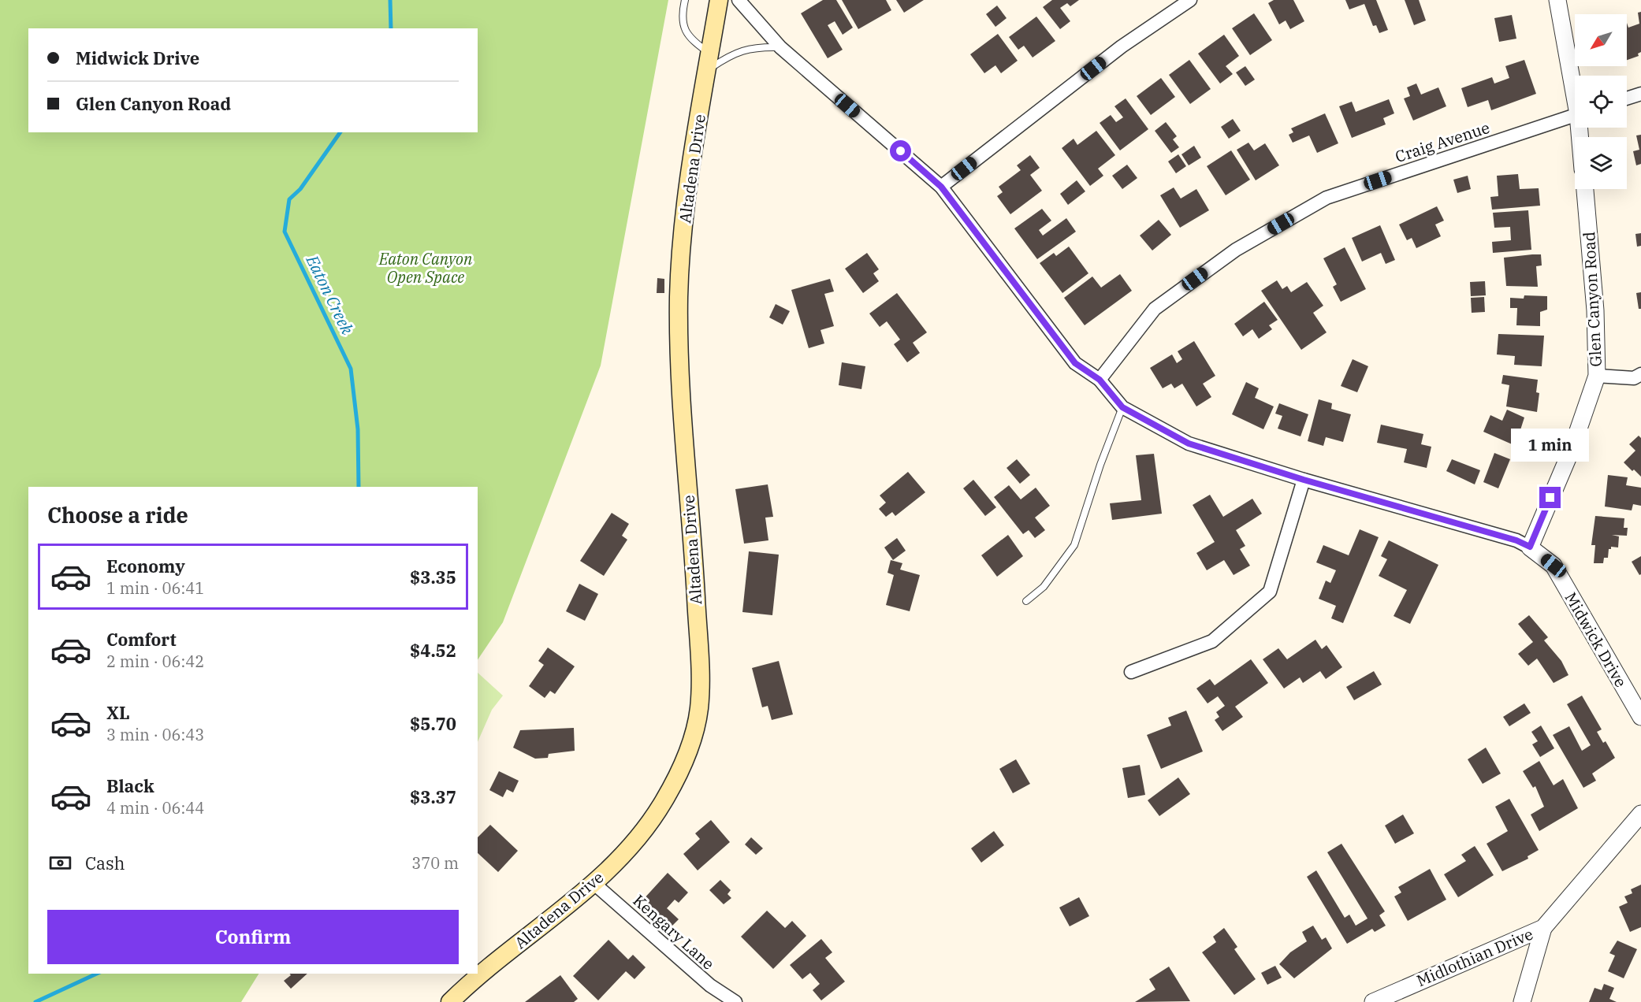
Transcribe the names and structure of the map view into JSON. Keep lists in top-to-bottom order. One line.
{"streets":{"main road":["Altadena Drive"],"street":["Craig Avenue","Glen Canyon Road","Midwick Drive","Kengary Lane","Midlothian Drive"]},"crossings":[["Craig Avenue","Midwick Drive"],["Altadena Drive","Kengary Lane"],["Glen Canyon Road","Midwick Drive"]],"water":["Eaton Creek"],"parks":["Eaton Canyon Open Space"],"north":"bottom left","page":{"banner":["Midwick Drive","Glen Canyon Road"],"bubble":"1 min","heading":"Choose a ride","list":[{"name":"Economy","note":"1 min · 06:41","value":"$3.35"},{"name":"Comfort","note":"2 min · 06:42","value":"$4.52"},{"name":"XL","note":"3 min · 06:43","value":"$5.70"},{"name":"Black","note":"4 min · 06:44","value":"$3.37"}],"pay":["Cash","370 m"],"buttons":"Confirm"}}
